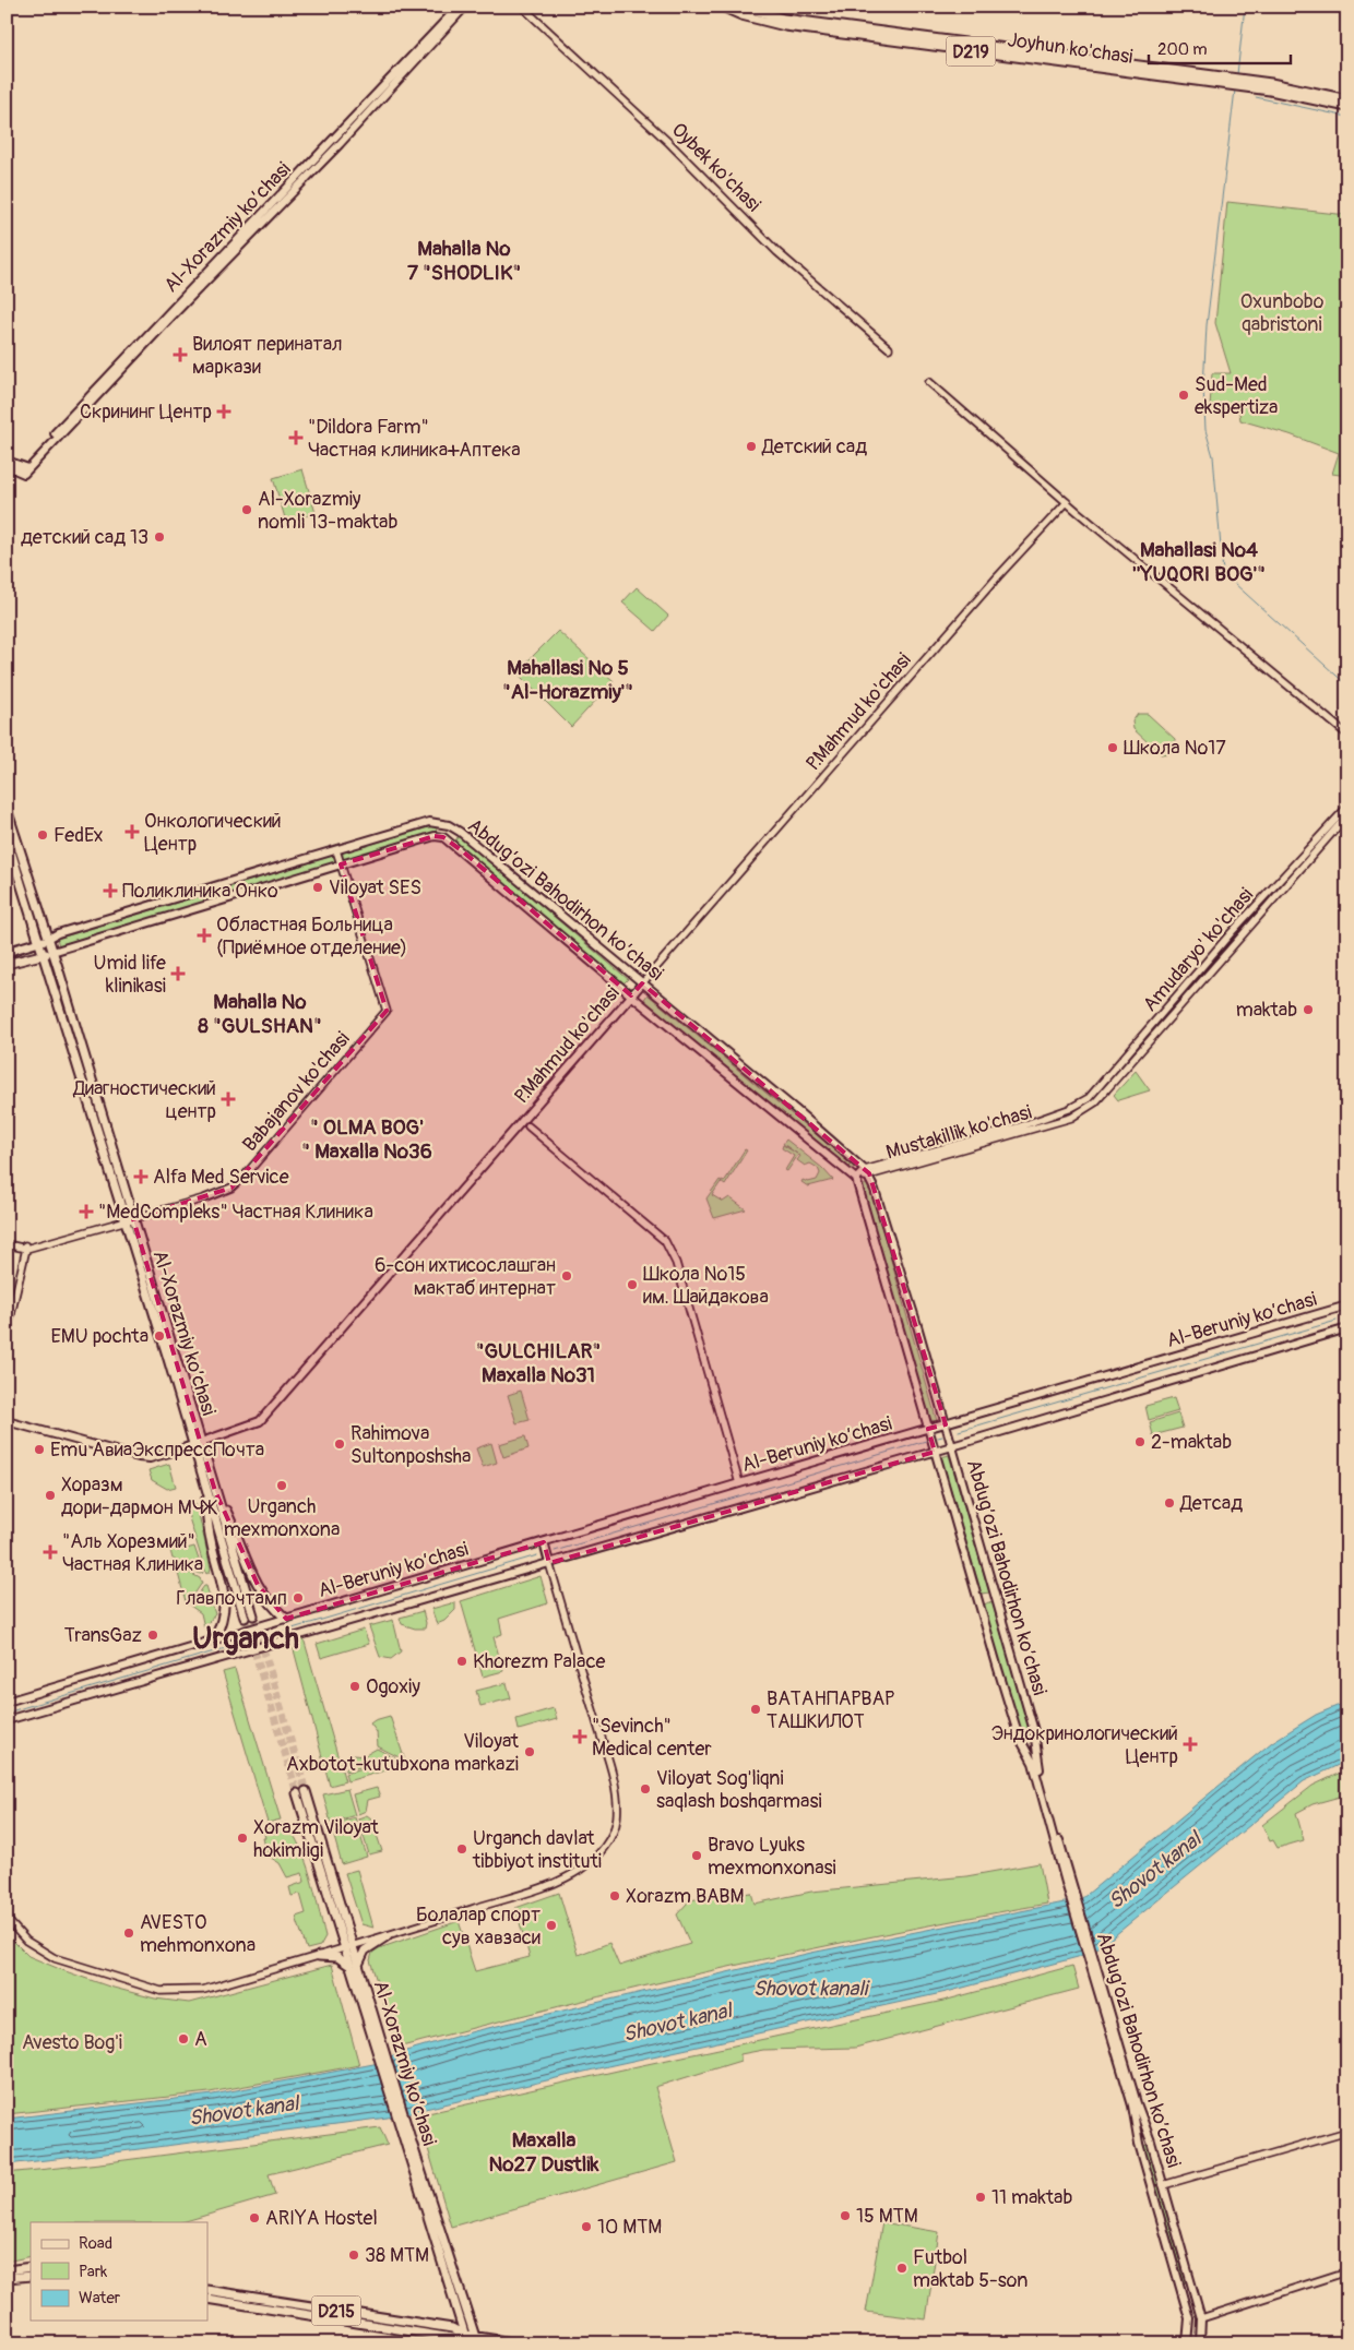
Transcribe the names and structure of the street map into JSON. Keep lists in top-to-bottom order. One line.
{"streets":{"main road":["Joyhun ko'chasi","D219","Al-Xorazmiy ko’chasi","P.Mahmud ko'chasi","Abdug’ozi Bahodirhon ko’chasi","Al-Beruniy ko’chasi","D215"],"street":["Oybek ko'chasi","Amudaryo' ko'chasi","Babajanov ko'chasi","Mustakillik ko'chasi"]},"crossings":[["Joyhun ko'chasi","D219"],["Al-Xorazmiy ko’chasi","P.Mahmud ko'chasi"],["Al-Xorazmiy ko’chasi","Abdug’ozi Bahodirhon ko’chasi"],["Al-Xorazmiy ko’chasi","Babajanov ko'chasi"],["Al-Xorazmiy ko’chasi","D215"],["P.Mahmud ko'chasi","Abdug’ozi Bahodirhon ko’chasi"],["Abdug’ozi Bahodirhon ko’chasi","Babajanov ko'chasi"],["Abdug’ozi Bahodirhon ko’chasi","Mustakillik ko'chasi"],["Abdug’ozi Bahodirhon ko’chasi","Al-Beruniy ko’chasi"],["Amudaryo' ko'chasi","Mustakillik ko'chasi"]],"districts":["Mahalla № 7 \"SHODLIK\"","Mahallasi №4 ''YUQORI BOG'\"","Mahallasi № 5 \"Аl-Horazmiy'\"","Mahalla № 8 \"GULSHAN\"","\" OLMA BOG' \" Maxalla №36","\"GULCHILAR\" Maxalla №31","Urganch","Maxalla №27 Dustlik"],"water":["Shovot kanal","Shovot kanali"],"parks":["Oxunbobo qabristoni","Avesto Bog'i"],"places":{"health":["Вилоят перинатал маркази","Скрининг Центр","\"Dildora Farm\" Частная клиника+Аптека","Онкологический Центр","Поликлиника Онко","Областная Больница (Приёмное отделение)","Umid life klinikasi","Диагностический центр","Alfa Med Service","\"MedCompleks\" Частная Клиника","\"Аль Хорезмий\" Частная Клиника","\"Sevinch\" Medical center","Эндокринологический Центр"],"other":["Sud-Med ekspertiza","Детский сад","Аl-Xоrаzmiy nоmli 13-mаktаb","детский сад 13","Школа №17","FedEx","Viloyat SES","maktab","6-сон ихтисослашган мактаб интернат","Школа №15 им. Шайдакова","EMU pochta","2-maktab","Rahimova Sultonposhsha","Emu АвиаЭкспрессПочта","Urganch mexmonxona","Хоразм дори-дармон МЧЖ","Детсад","Главпочтамп","TransGaz","Khorezm Palace","Ogoxiy","ВАТАНПАРВАР ТАШКИЛОТ","Viloyat Axbotot-kutubxona markazi","Viloyat Sog'liqni saqlash boshqarmasi","Xorazm Viloyat hokimligi","Urganch davlat tibbiyot instituti","Bravo Lyuks mexmonxonasi","Xorazm BABM","Болалар спорт сув хавзаси","AVESTO mehmonxona","A","11 maktab","15 MTM","ARIYA Hostel","10 MTM","38 MTM","Futbol maktab 5-son"]},"legend":["Road","Park","Water"],"scale_bar":"200 m"}
